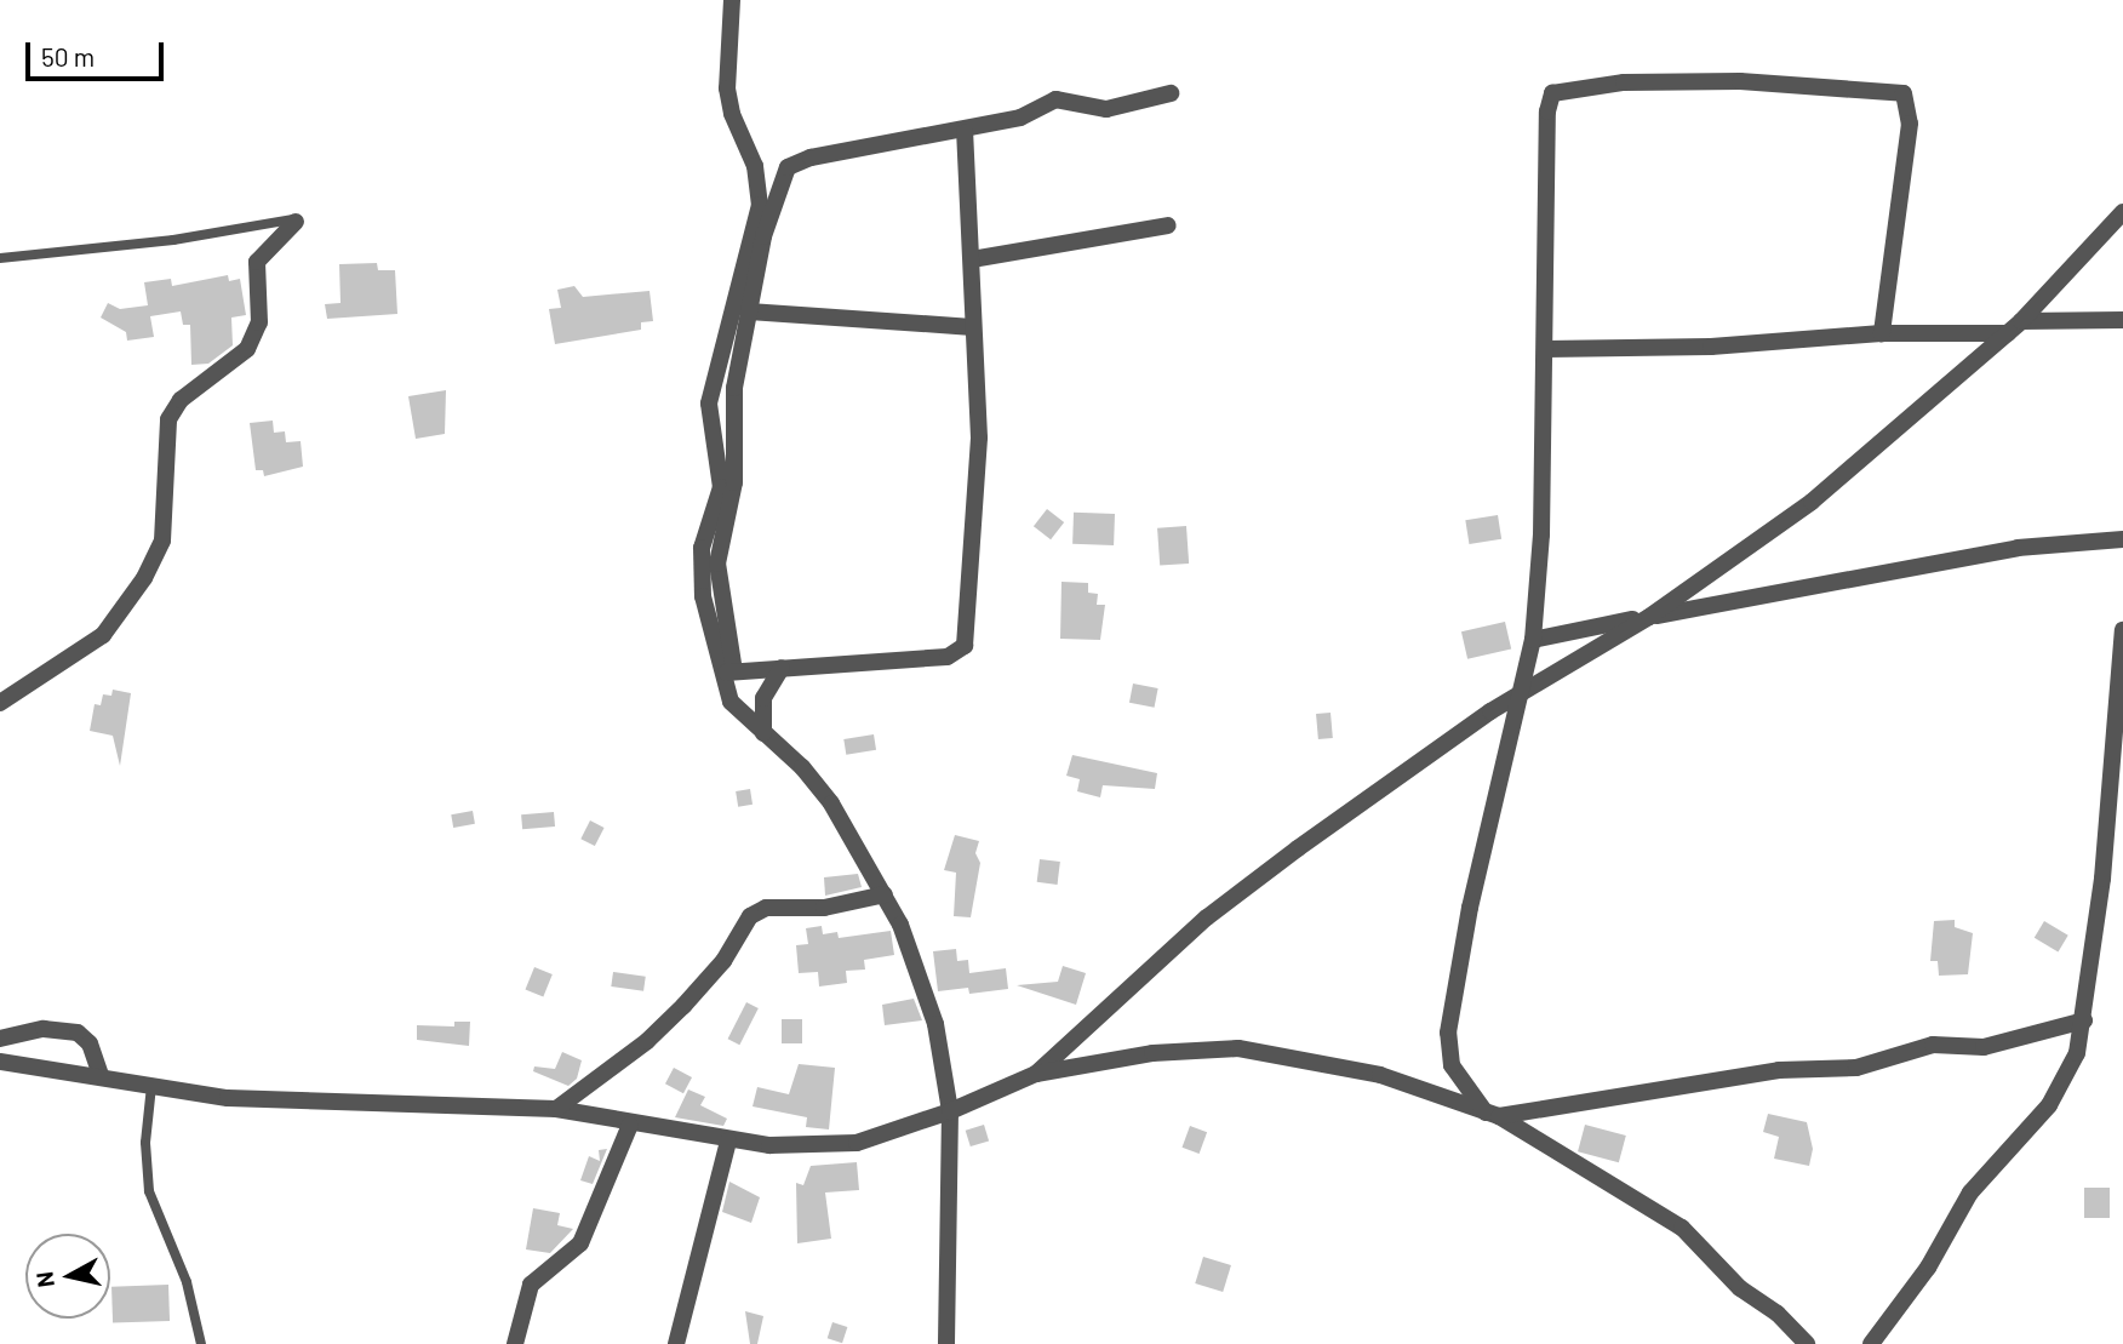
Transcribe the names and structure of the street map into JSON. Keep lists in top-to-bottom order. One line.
{"scale_bar":"50 m","north":"left"}
